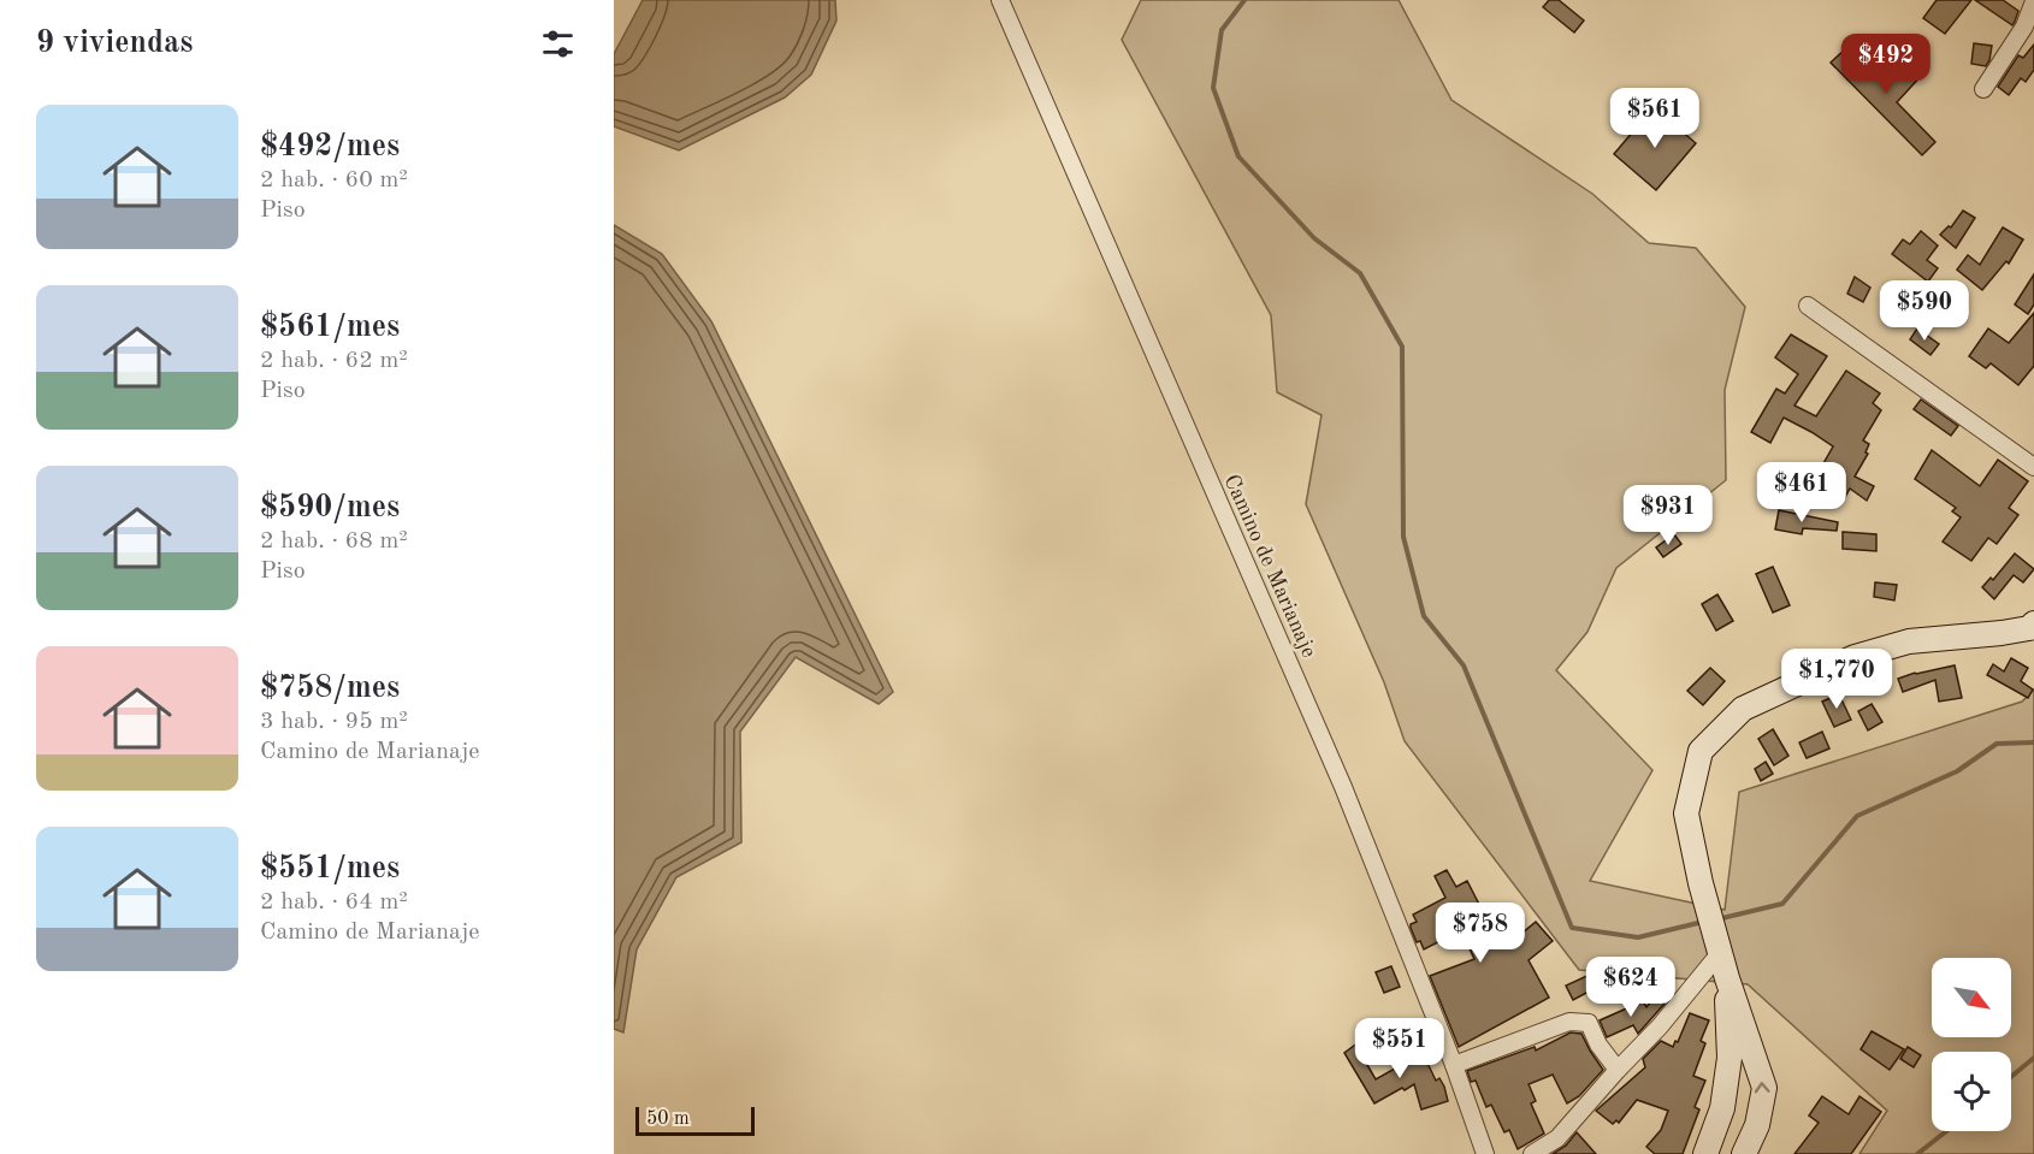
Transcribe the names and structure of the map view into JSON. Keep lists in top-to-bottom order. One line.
{"streets":{"street":["Camino de Marianaje"]},"scale_bar":"50 m","north":"bottom right","page":{"heading":"9 viviendas","price":["$492","$561","$590","$461","$931","$1,770","$758","$624","$551"],"list":[{"name":"$492/mes","note":"2 hab. · 60 m² · Piso"},{"name":"$561/mes","note":"2 hab. · 62 m² · Piso"},{"name":"$590/mes","note":"2 hab. · 68 m² · Piso"},{"name":"$758/mes","note":"3 hab. · 95 m² · Camino de Marianaje"},{"name":"$551/mes","note":"2 hab. · 64 m² · Camino de Marianaje"}],"scale":"50 m"}}
